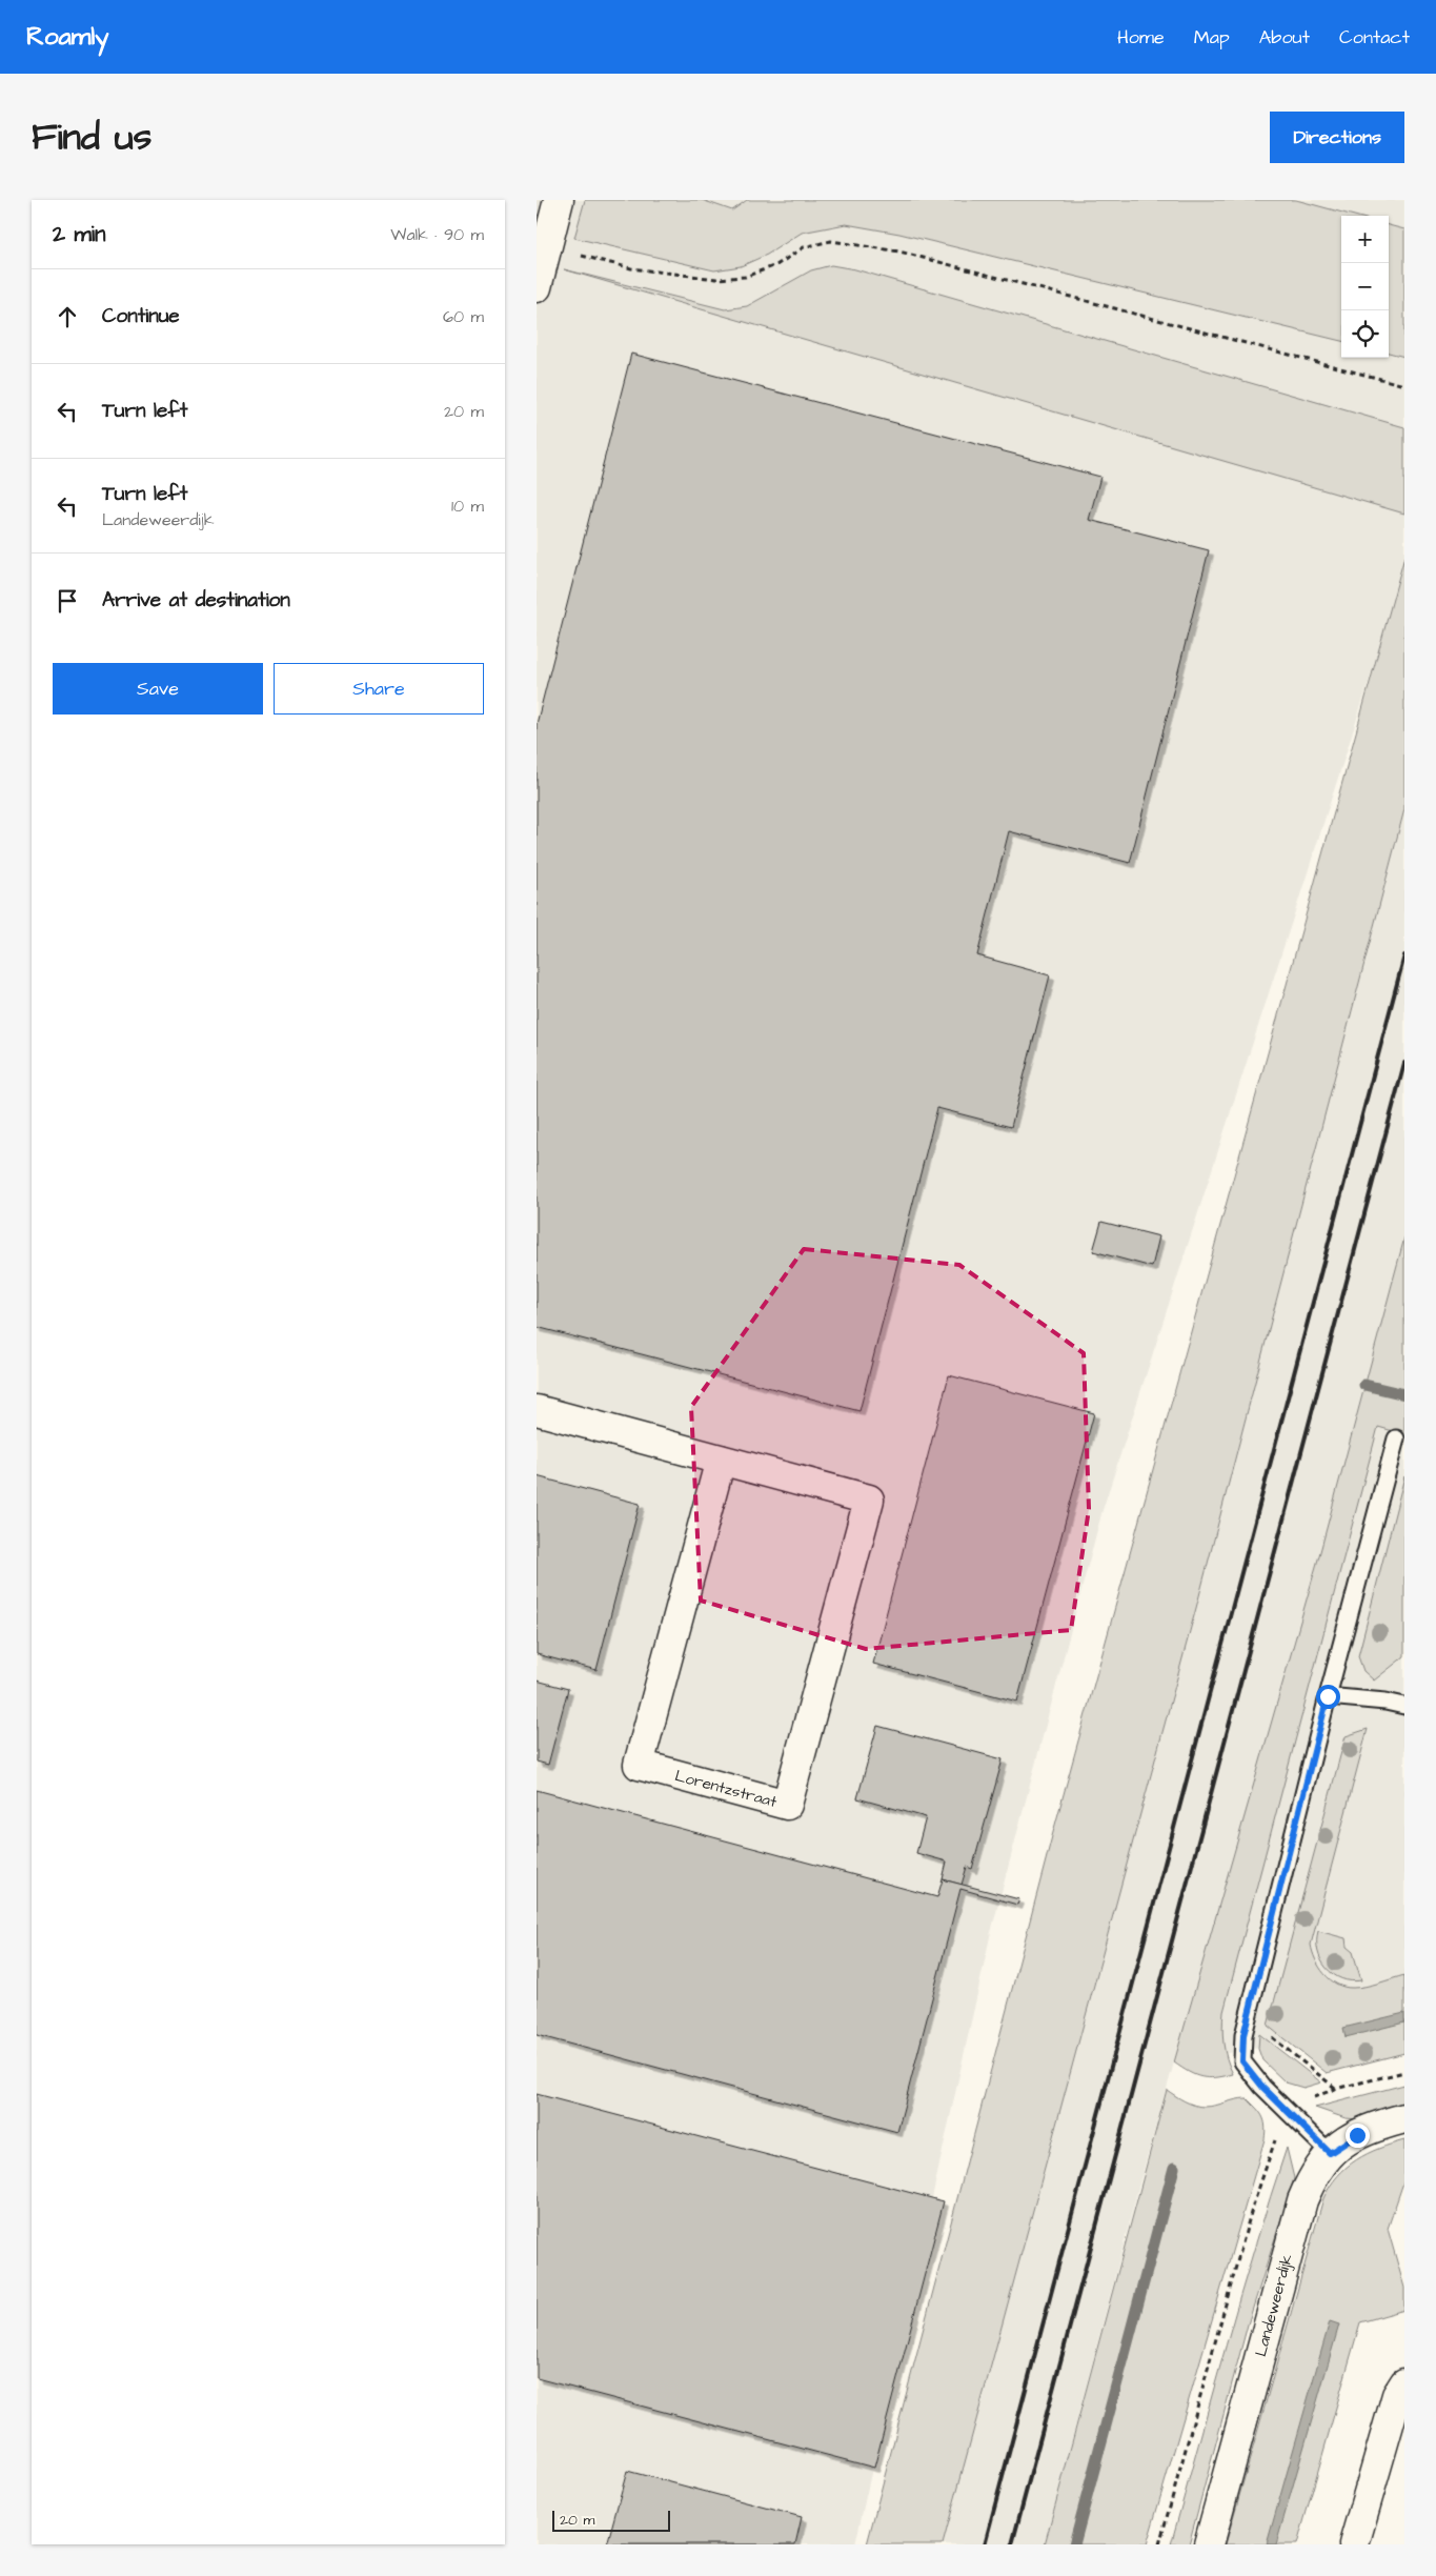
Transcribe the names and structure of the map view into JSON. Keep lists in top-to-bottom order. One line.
{"streets":{"street":["Lorentzstraat","Landeweerdijk"]},"scale_bar":"20 m","page":{"header":"Roamly","nav":["Home","Map","About","Contact"],"title":"Find us","buttons":["Directions",["Save","Share"]],"heading":["2 min","Walk · 90 m"],"map_buttons":["+","−"],"list":[["Continue","60 m"],["Turn left","20 m"],["Turn left","Landeweerdijk","10 m"],"Arrive at destination"],"scale":"20 m"}}
